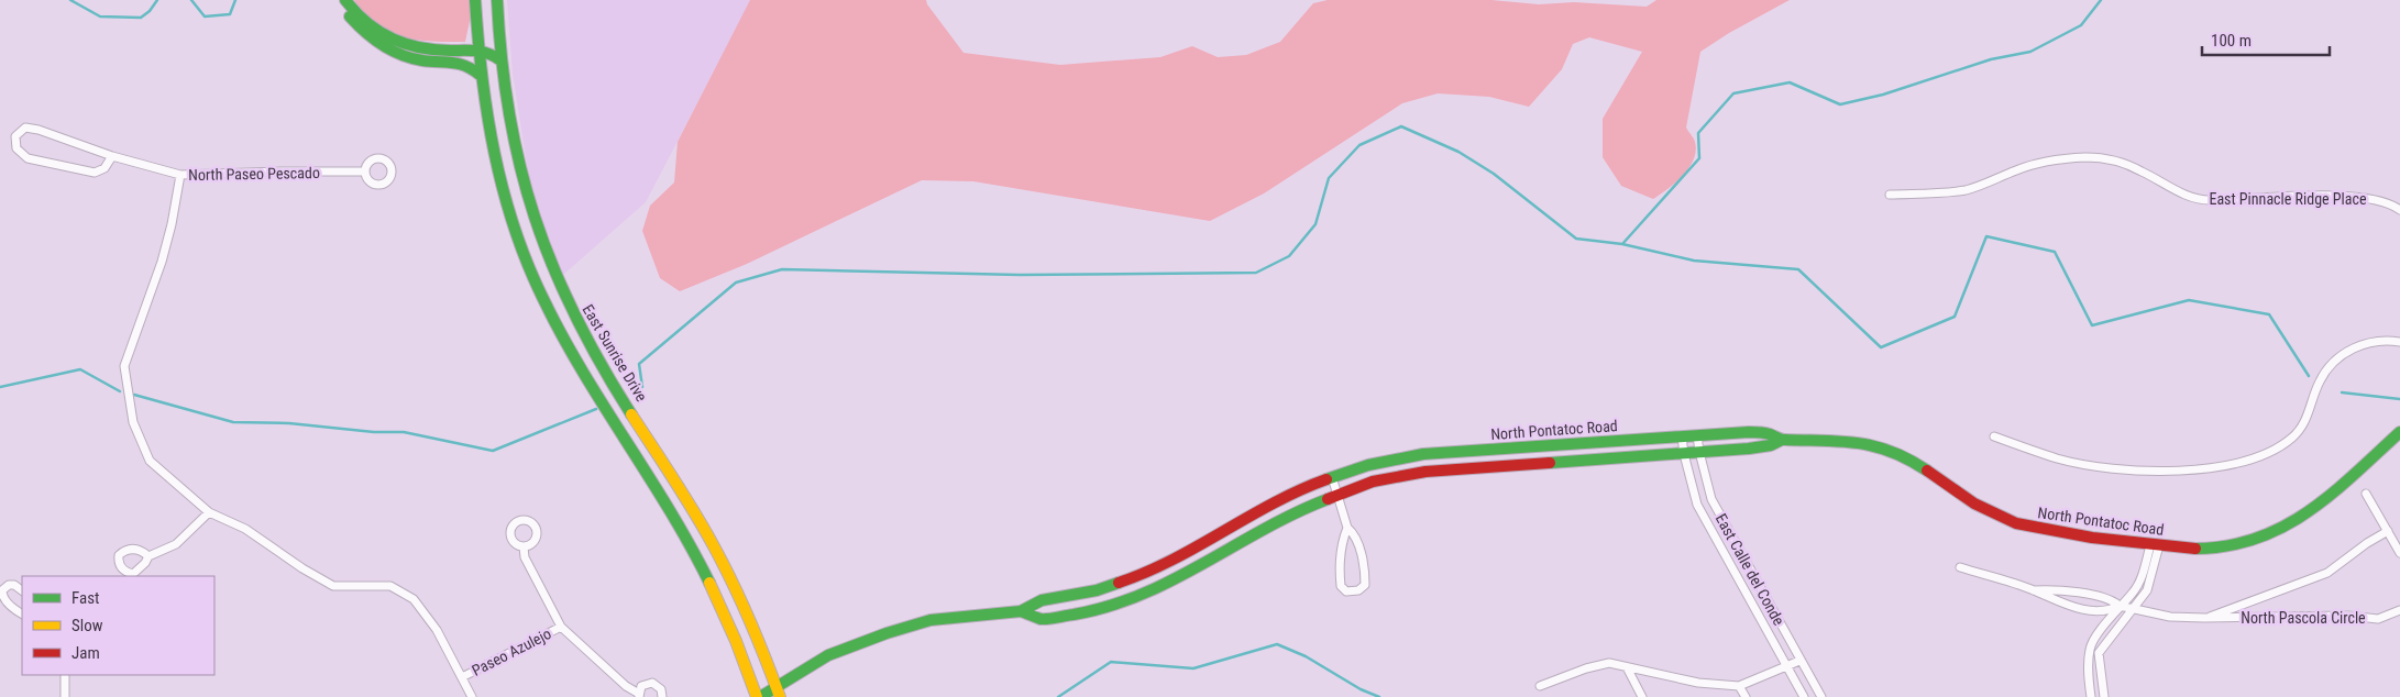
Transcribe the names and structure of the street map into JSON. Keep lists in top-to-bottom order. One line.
{"streets":{"street":["North Paseo Pescado","East Pinnacle Ridge Place","East Sunrise Drive","North Pontatoc Road","East Calle del Conde","North Pascola Circle","Paseo Azulejo"]},"crossings":[["East Sunrise Drive","North Pontatoc Road"],["North Pontatoc Road","East Calle del Conde"]],"legend":["Fast","Slow","Jam"],"scale_bar":"100 m"}
